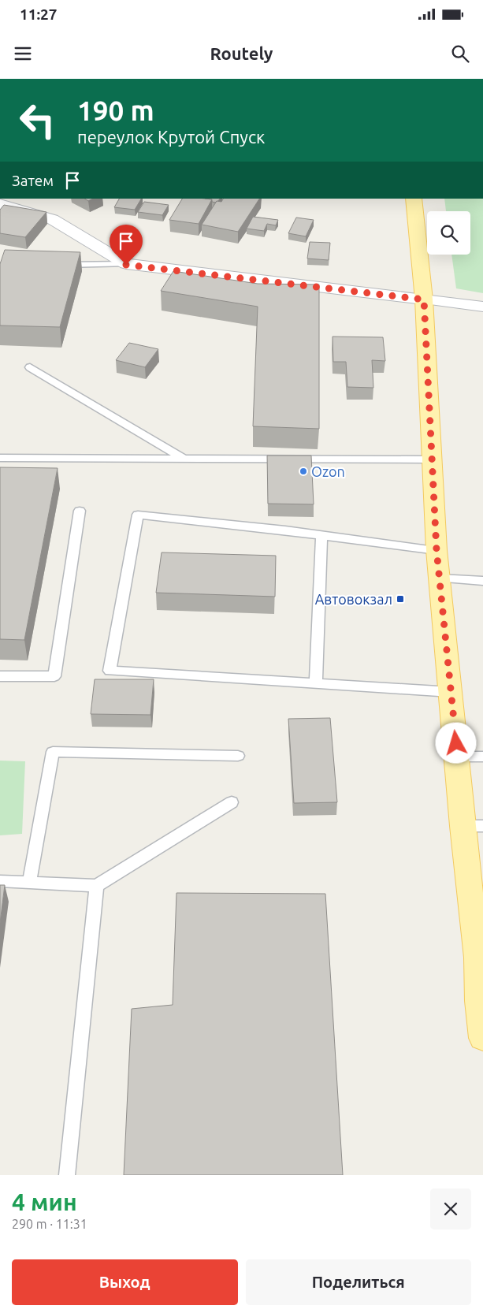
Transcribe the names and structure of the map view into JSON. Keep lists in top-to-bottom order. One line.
{"places":{"other":["Ozon"],"transit":["Автовокзал"]},"page":{"status":"11:27","header":"Routely","turn":["190 m","переулок Крутой Спуск"],"then":"Затем","heading":["4 мин","290 m · 11:31"],"buttons":["Выход","Поделиться"]}}
